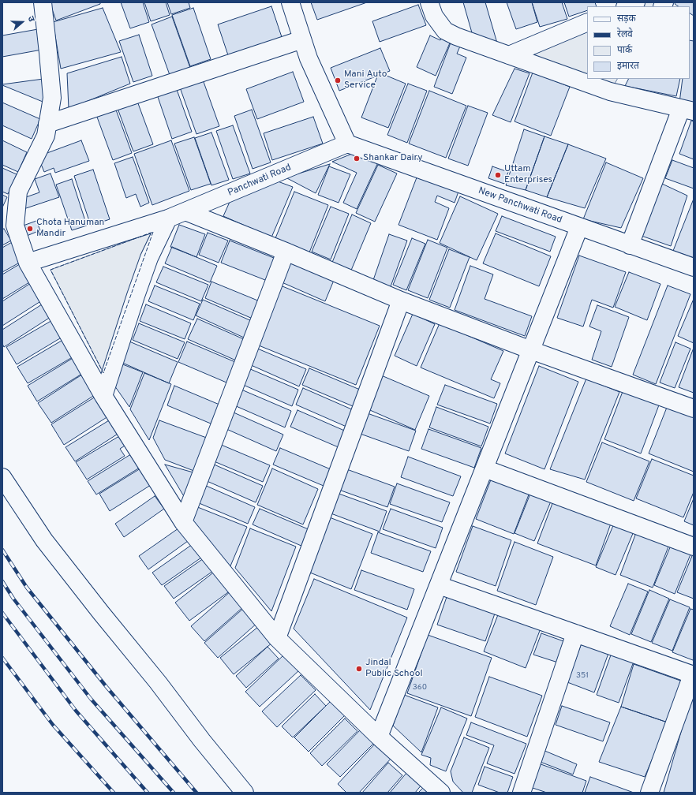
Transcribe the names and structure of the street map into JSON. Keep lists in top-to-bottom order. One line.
{"streets":{"street":["Panchwati Road","New Panchwati Road"]},"crossings":[["Panchwati Road","New Panchwati Road"]],"places":["Mani Auto Service","Shankar Dairy","Uttam Enterprises","Chota Hanuman Mandir","Jindal Public School"],"house_numbers":["351","360"],"legend":["सड़क","रेलवे","पार्क","इमारत"],"north":"right"}
